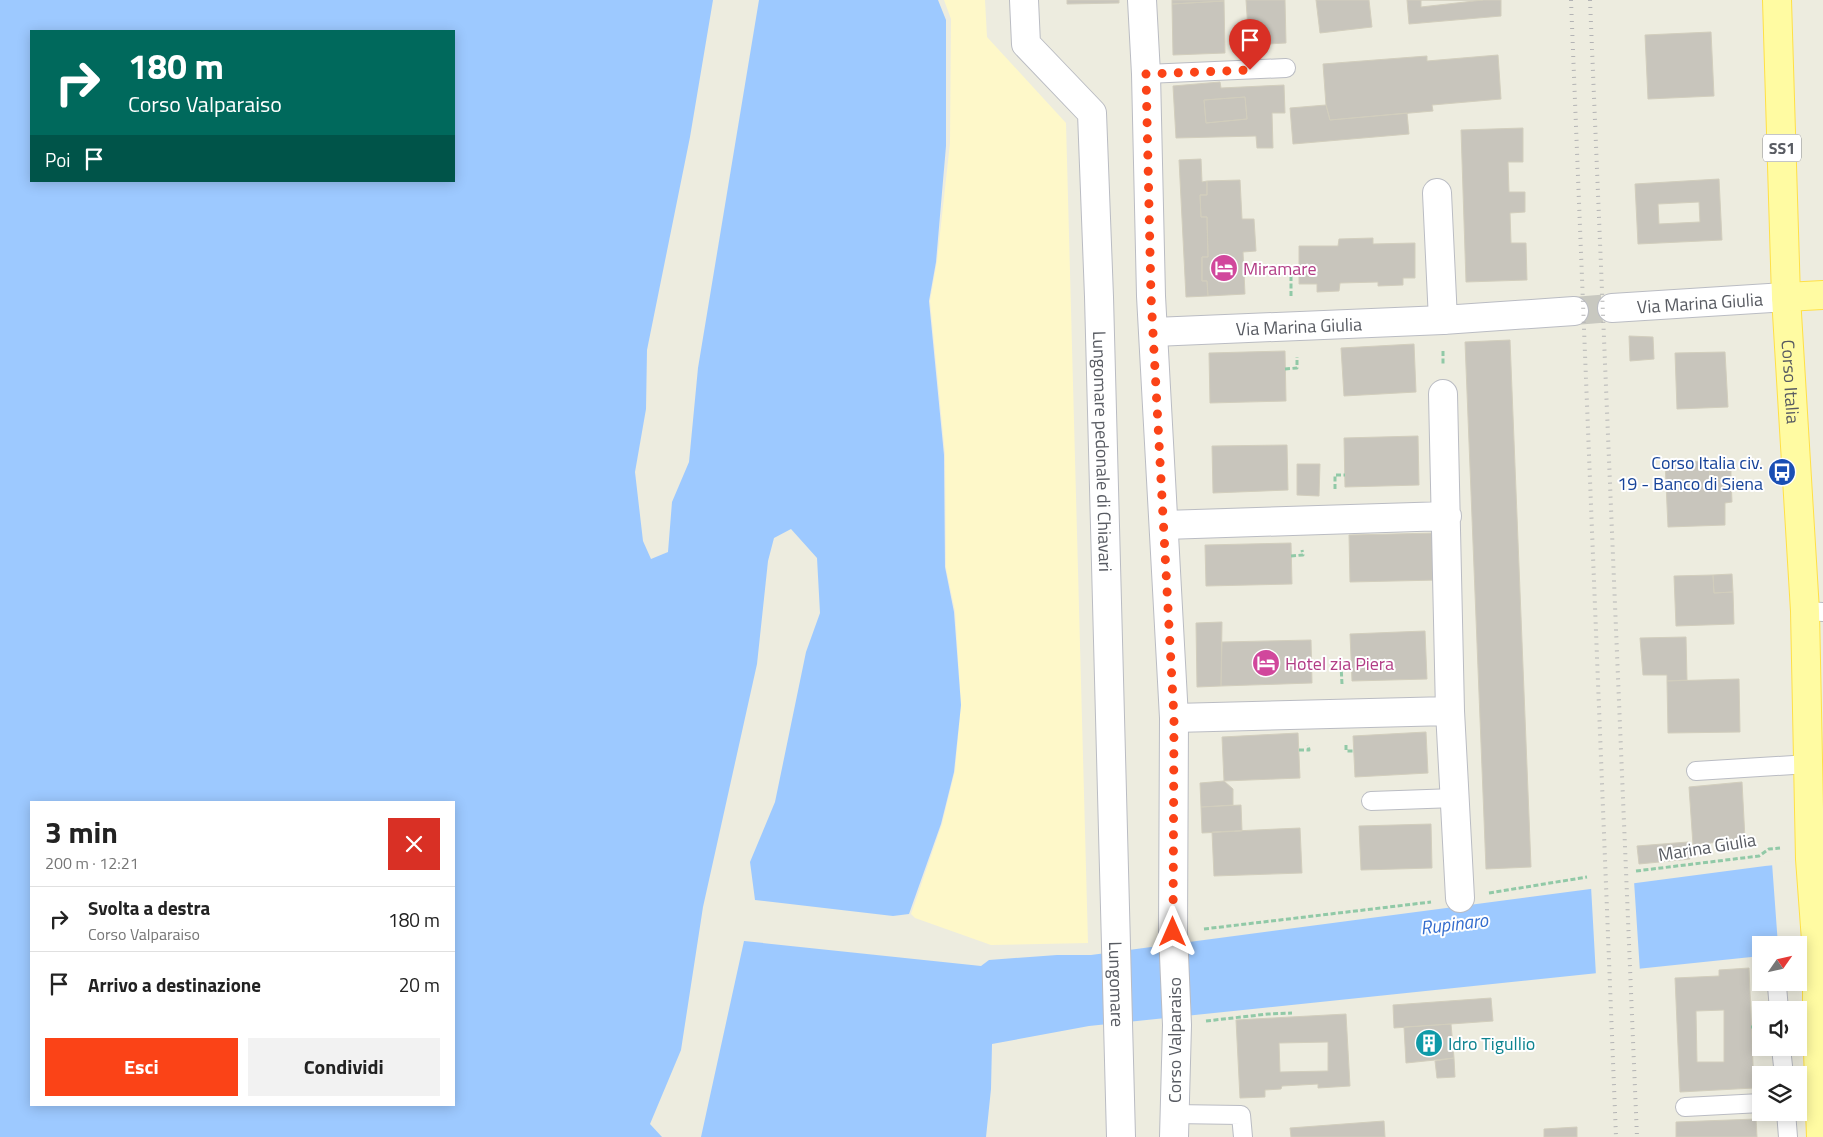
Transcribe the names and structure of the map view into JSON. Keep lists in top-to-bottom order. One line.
{"streets":{"main road":["SS1","Corso Italia"],"street":["Via Marina Giulia","Lungomare pedonale di Chiavari","Lungomare","Corso Valparaiso"],"path":["Marina Giulia"]},"crossings":[["Via Marina Giulia","Corso Italia"],["Via Marina Giulia","Corso Valparaiso"],["Corso Italia","Marina Giulia"],["Lungomare pedonale di Chiavari","Lungomare"]],"water":["Rupinaro"],"places":{"hotel":["Miramare","Hotel zia Piera"],"bus stop":["Corso Italia civ. 19 - Banco di Siena"],"building":["Idro Tigullio"]},"north":"top right","page":{"turn":["180 m","Corso Valparaiso"],"then":"Poi","heading":["3 min","200 m · 12:21"],"list":[{"name":"Svolta a destra","note":"Corso Valparaiso","value":"180 m"},{"name":"Arrivo a destinazione","value":"20 m"}],"buttons":["Esci","Condividi"]}}
